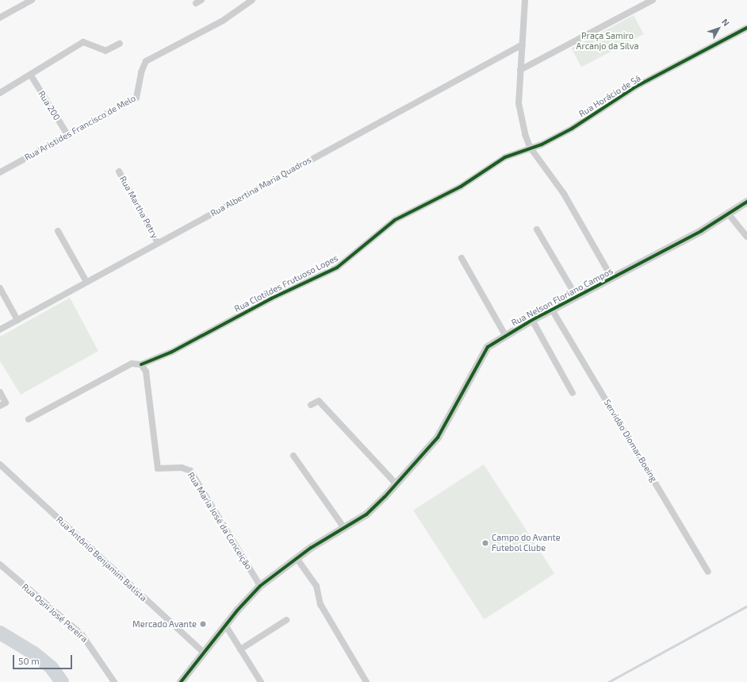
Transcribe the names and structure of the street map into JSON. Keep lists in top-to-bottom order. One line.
{"streets":{"street":["Rua Horácio de Sá","Rua 200","Rua Aristides Francisco de Melo","Rua Albertina Maria Quadros","Rua Martha Petry","Rua Clotildes Frutuoso Lopes","Rua Nelson Floriano Campos","Servidão Diomar Boeing","Rua Maria José da Conceição","Rua Antônio Benjamim Batista","Rua Osni José Pereira"]},"crossings":[["Rua Horácio de Sá","Rua Clotildes Frutuoso Lopes"],["Rua 200","Rua Aristides Francisco de Melo"],["Rua Albertina Maria Quadros","Rua Martha Petry"],["Rua Clotildes Frutuoso Lopes","Rua Maria José da Conceição"],["Rua Nelson Floriano Campos","Servidão Diomar Boeing"],["Rua Nelson Floriano Campos","Rua Maria José da Conceição"],["Rua Nelson Floriano Campos","Rua Antônio Benjamim Batista"]],"parks":["Praça Samiro Arcanjo da Silva"],"places":["Campo do Avante Futebol Clube","Mercado Avante"],"scale_bar":"50 m","north":"top right"}
